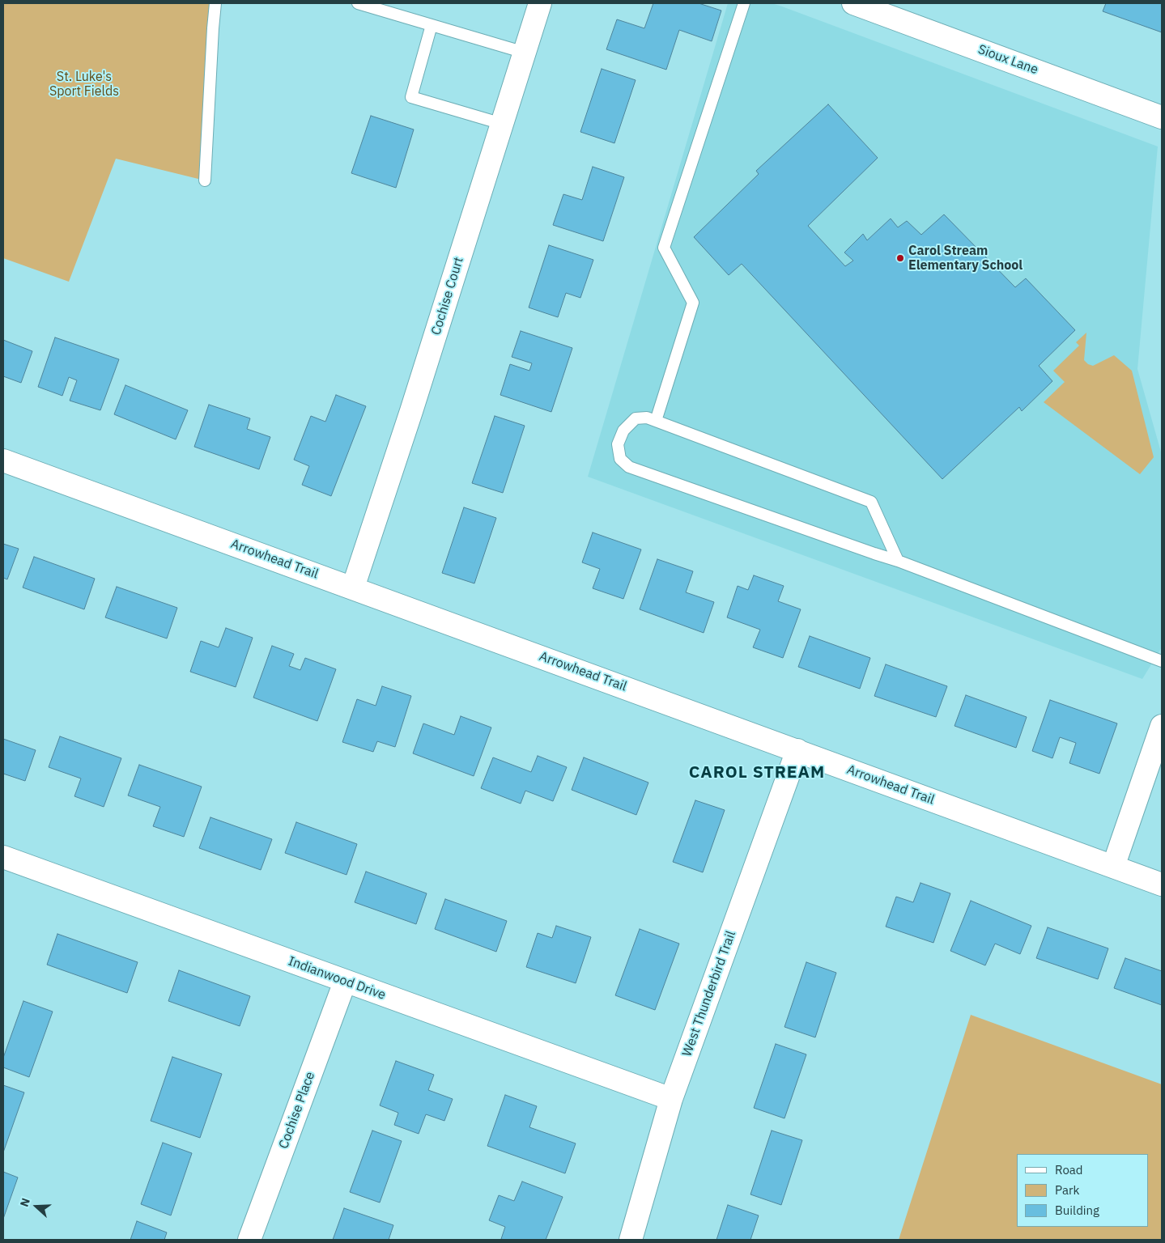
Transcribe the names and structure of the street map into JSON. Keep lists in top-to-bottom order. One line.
{"streets":{"street":["Sioux Lane","Cochise Court","Arrowhead Trail","Indianwood Drive","West Thunderbird Trail","Cochise Place"]},"crossings":[["Cochise Court","Arrowhead Trail"],["Arrowhead Trail","West Thunderbird Trail"],["Indianwood Drive","West Thunderbird Trail"],["Indianwood Drive","Cochise Place"]],"districts":["CAROL STREAM"],"parks":["St. Luke's Sport Fields"],"places":["Carol Stream Elementary School"],"legend":["Road","Park","Building"],"north":"left"}
